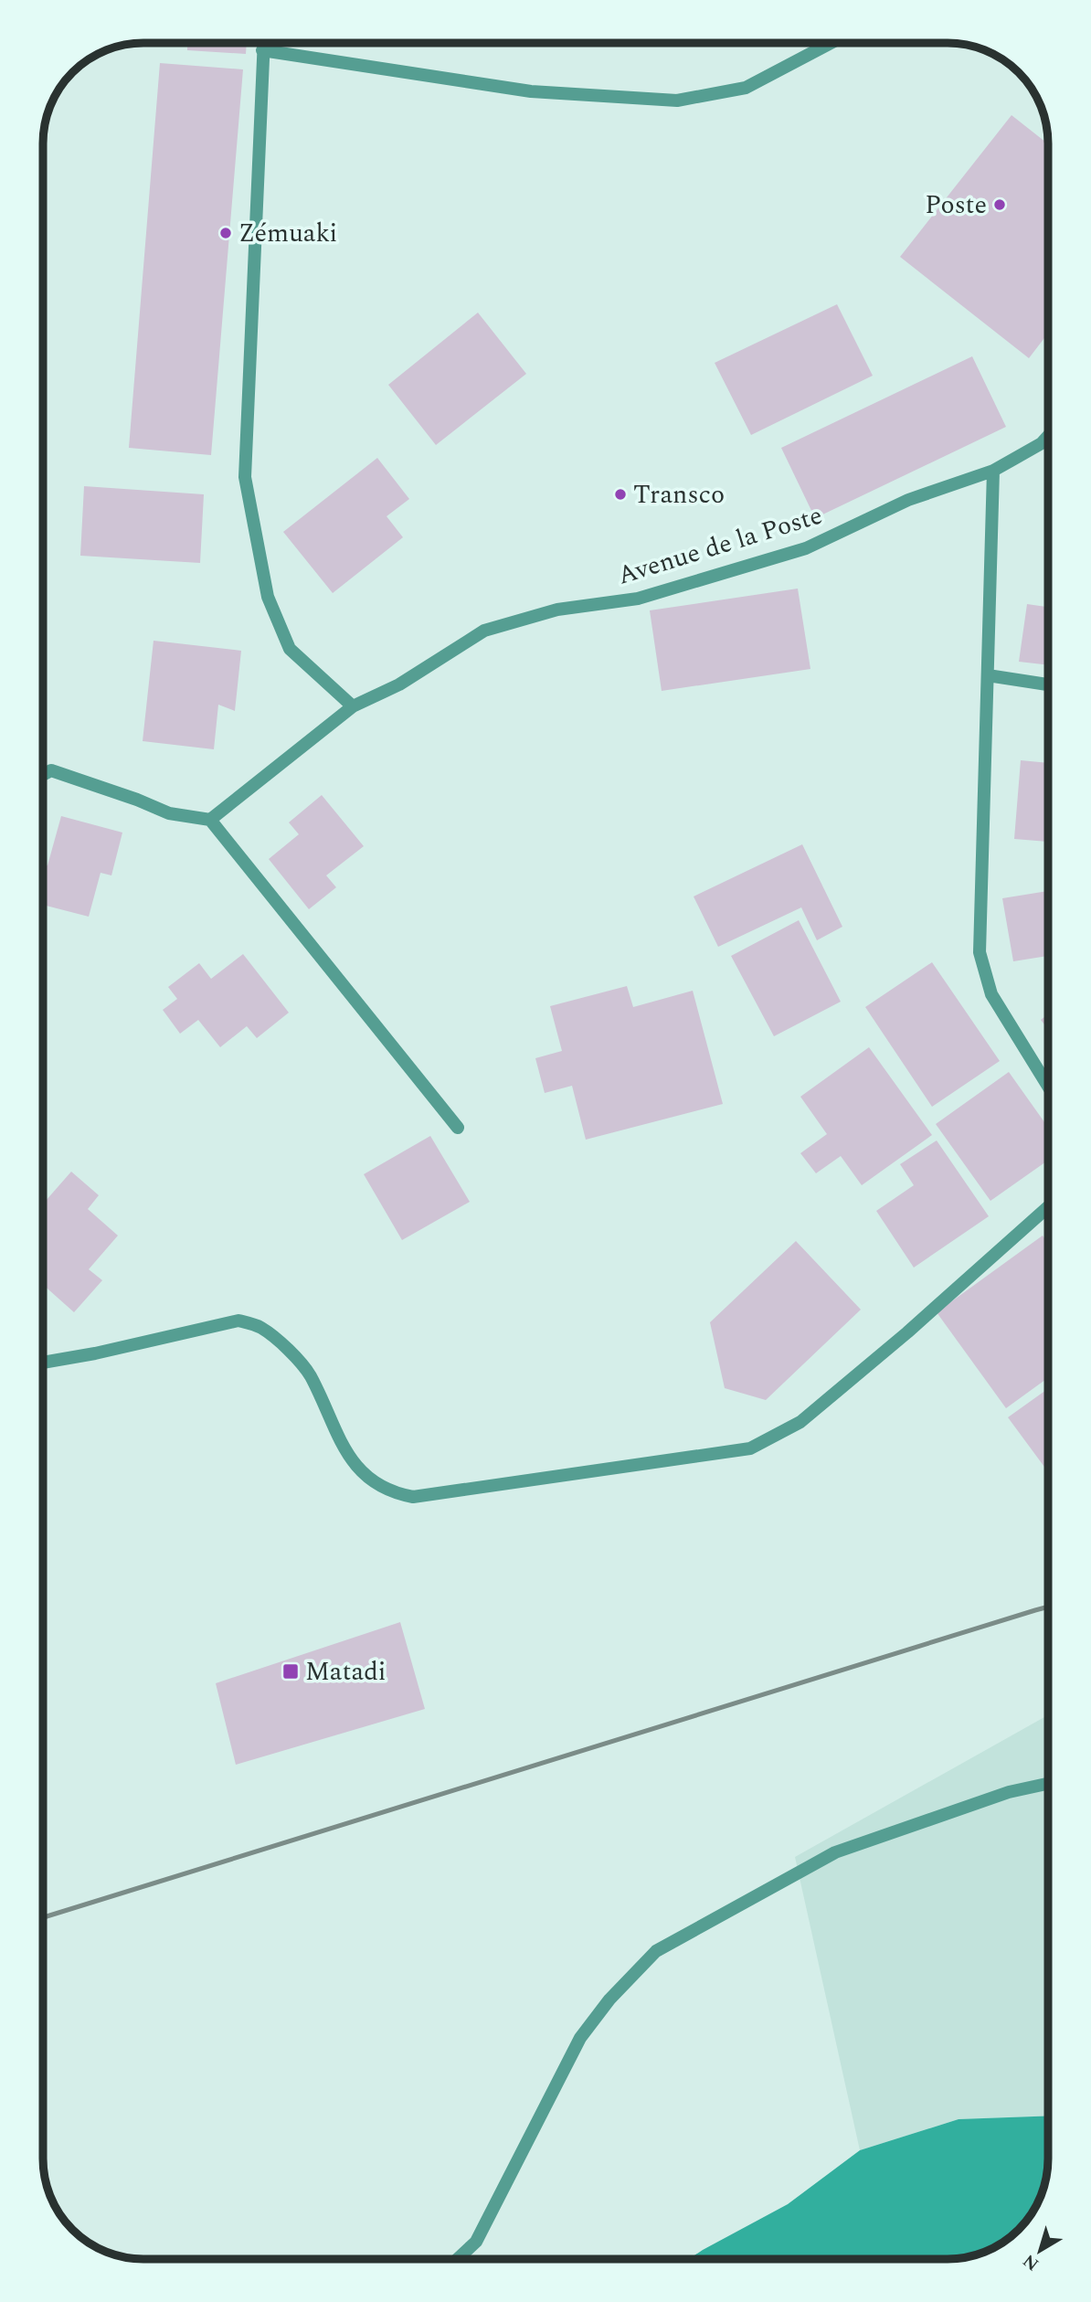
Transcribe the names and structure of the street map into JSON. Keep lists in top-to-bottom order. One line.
{"streets":{"street":["Avenue de la Poste"]},"places":{"other":["Poste","Zémuaki","Transco"],"transit":["Matadi"]},"north":"bottom left"}
